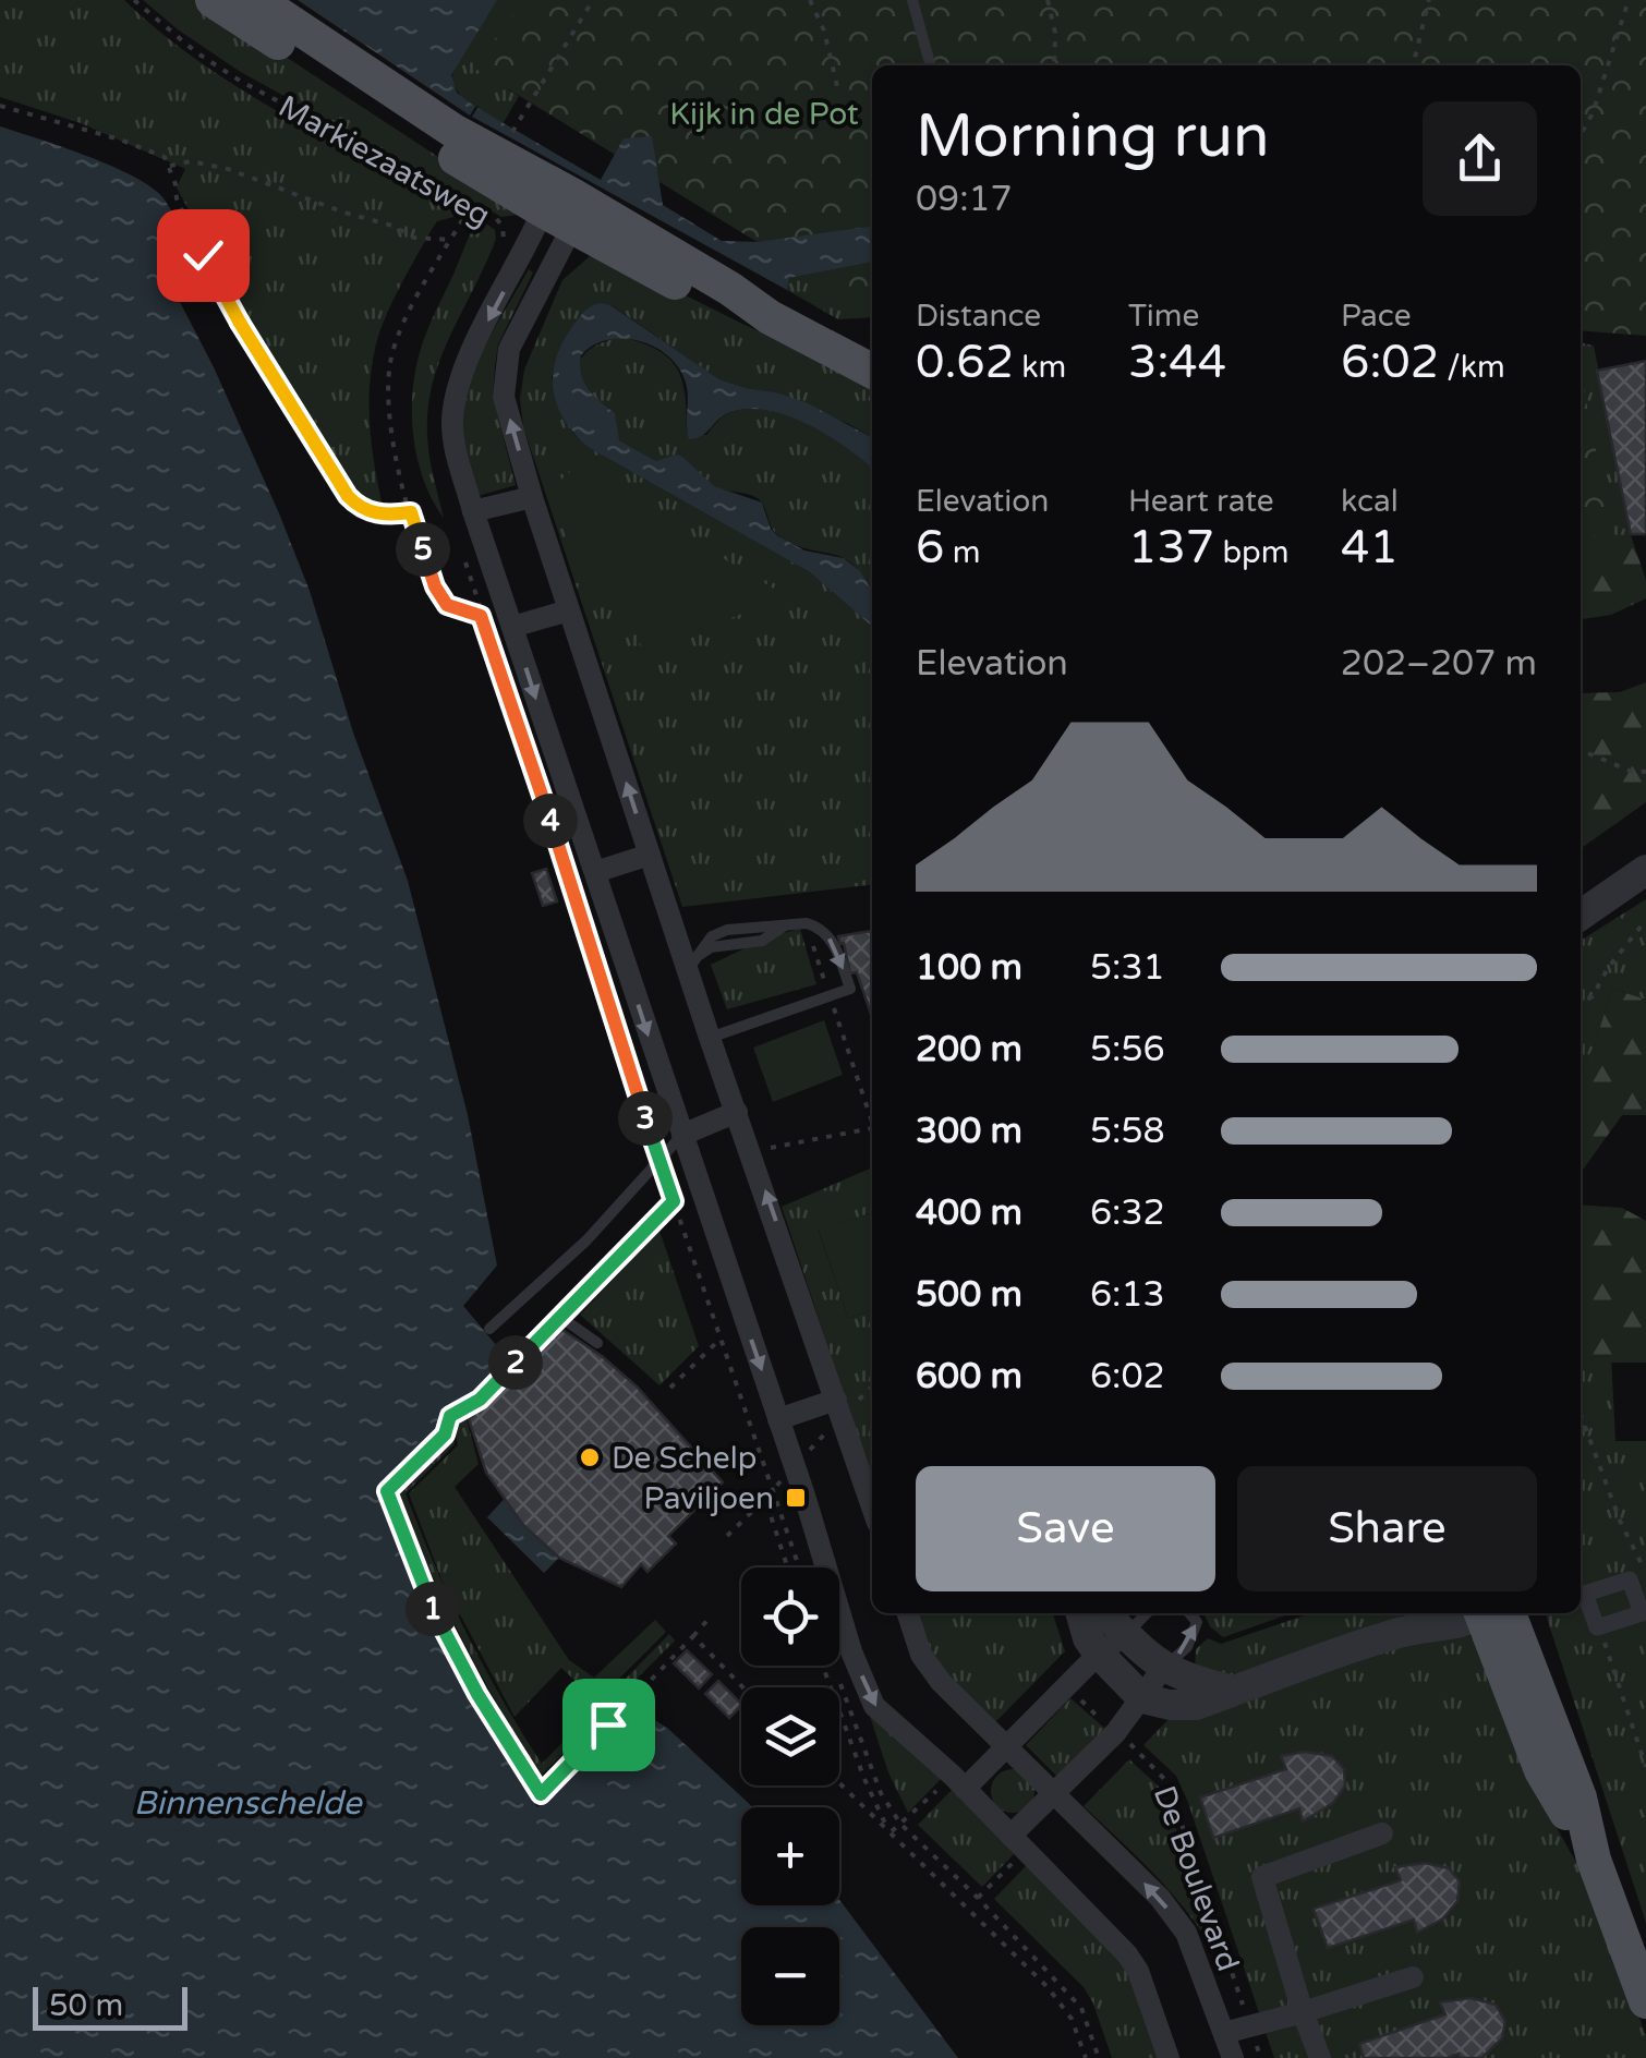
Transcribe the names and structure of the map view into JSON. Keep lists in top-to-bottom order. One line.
{"streets":{"main road":["Markiezaatsweg"],"street":["De Boulevard"]},"water":["Binnenschelde"],"parks":["Kijk in de Pot"],"places":{"other":["De Schelp"],"transit":["Paviljoen"]},"scale_bar":"50 m","page":{"heading":["Morning run","09:17"],"stats":[["Distance","0.62 km"],["Time","3:44"],["Pace","6:02 /km"],["Elevation","6 m"],["Heart rate","137 bpm"],["kcal","41"]],"pins":["5","4","3","2","1"],"chart":["Elevation","202–207 m"],"list":[{"name":"100 m","note":"5:31"},{"name":"200 m","note":"5:56"},{"name":"300 m","note":"5:58"},{"name":"400 m","note":"6:32"},{"name":"500 m","note":"6:13"},{"name":"600 m","note":"6:02"}],"buttons":["Save","Share"],"map_buttons":["+","−"],"scale":"50 m"}}
